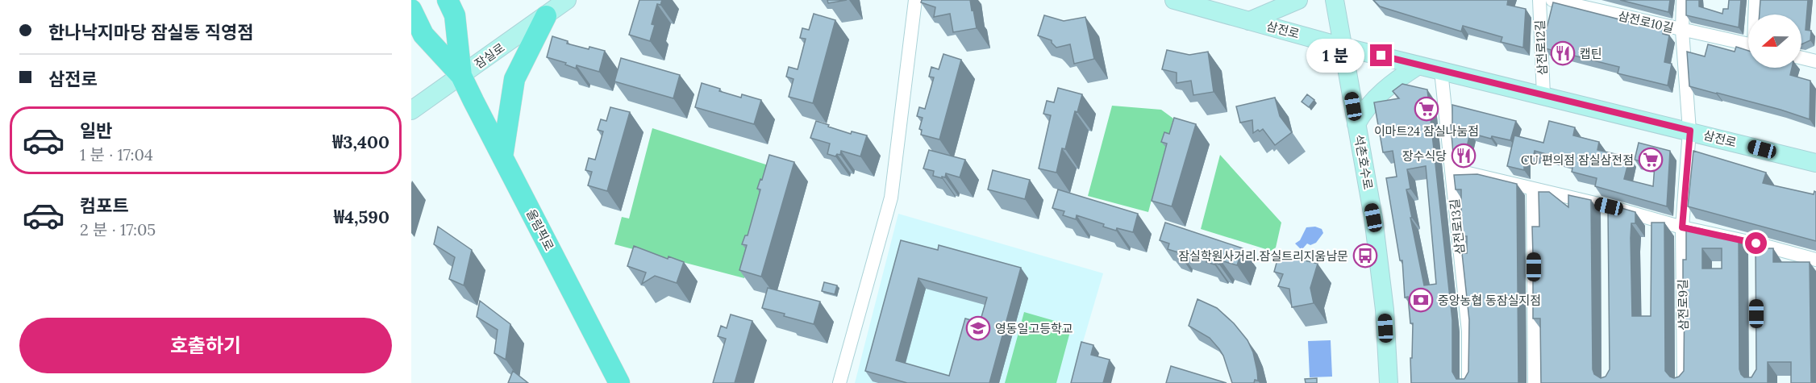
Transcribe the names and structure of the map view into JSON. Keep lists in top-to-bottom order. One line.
{"streets":{"main road":["삼전로","잠실로","석촌호수로","올림픽로"],"street":["삼전로10길","삼전로12길","삼전로13길","삼전로9길"]},"crossings":[["삼전로10길","삼전로"],["삼전로10길","삼전로9길"],["삼전로","삼전로12길"],["삼전로","석촌호수로"],["삼전로","삼전로13길"],["삼전로","삼전로9길"],["잠실로","올림픽로"]],"places":{"restaurant":["캡틴","장수식당"],"supermarket":["이마트24 잠실나눔점","CU 편의점 잠실삼전점"],"bus stop":["잠실학원사거리.잠실트리지움남문"],"bank":["중앙농협 동잠실지점"],"school or university":["영동일고등학교"]},"north":"left","page":{"banner":["한나낙지마당 잠실동 직영점","삼전로"],"bubble":"1 분","list":[{"name":"일반","note":"1 분 · 17:04","value":"₩3,400"},{"name":"컴포트","note":"2 분 · 17:05","value":"₩4,590"}],"buttons":"호출하기"}}
